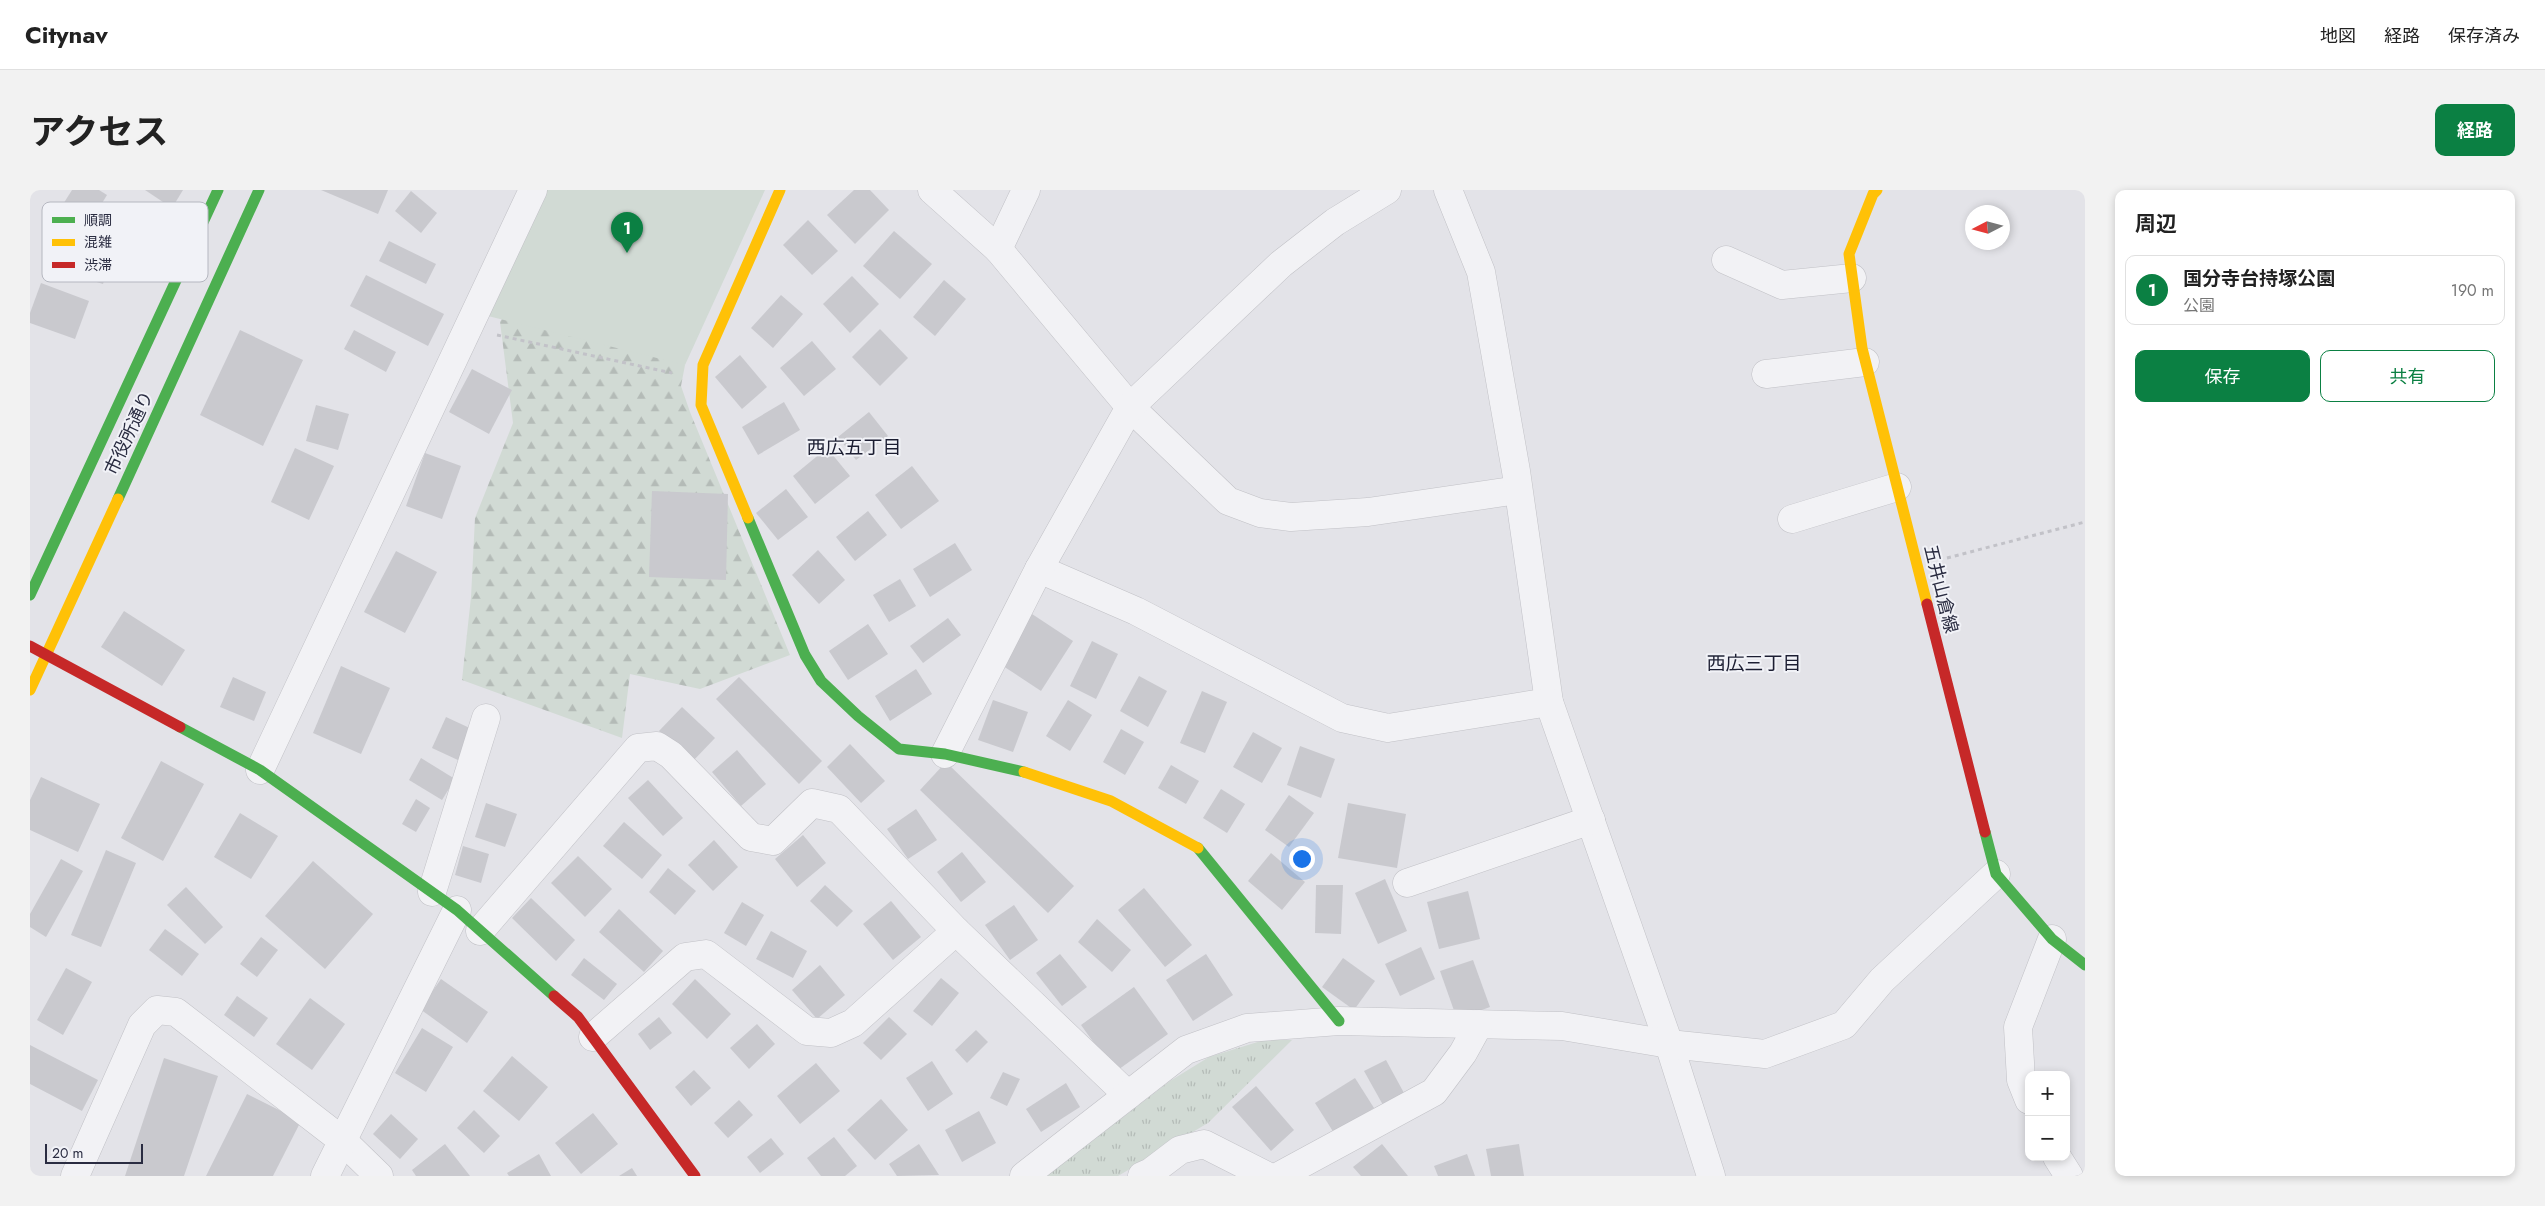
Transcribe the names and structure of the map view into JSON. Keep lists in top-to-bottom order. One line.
{"streets":{"street":["市役所通り","五井山倉線"]},"districts":["西広五丁目","西広三丁目"],"legend":["順調","混雑","渋滞"],"scale_bar":"20 m","north":"left","page":{"header":"Citynav","nav":["地図","経路","保存済み"],"title":"アクセス","buttons":["経路",["保存","共有"]],"heading":"周辺","pins":"1","list":[{"mark":"1","name":"国分寺台持塚公園","note":"公園","value":"190 m"}],"map_buttons":["+","−"],"scale":"20 m"}}
